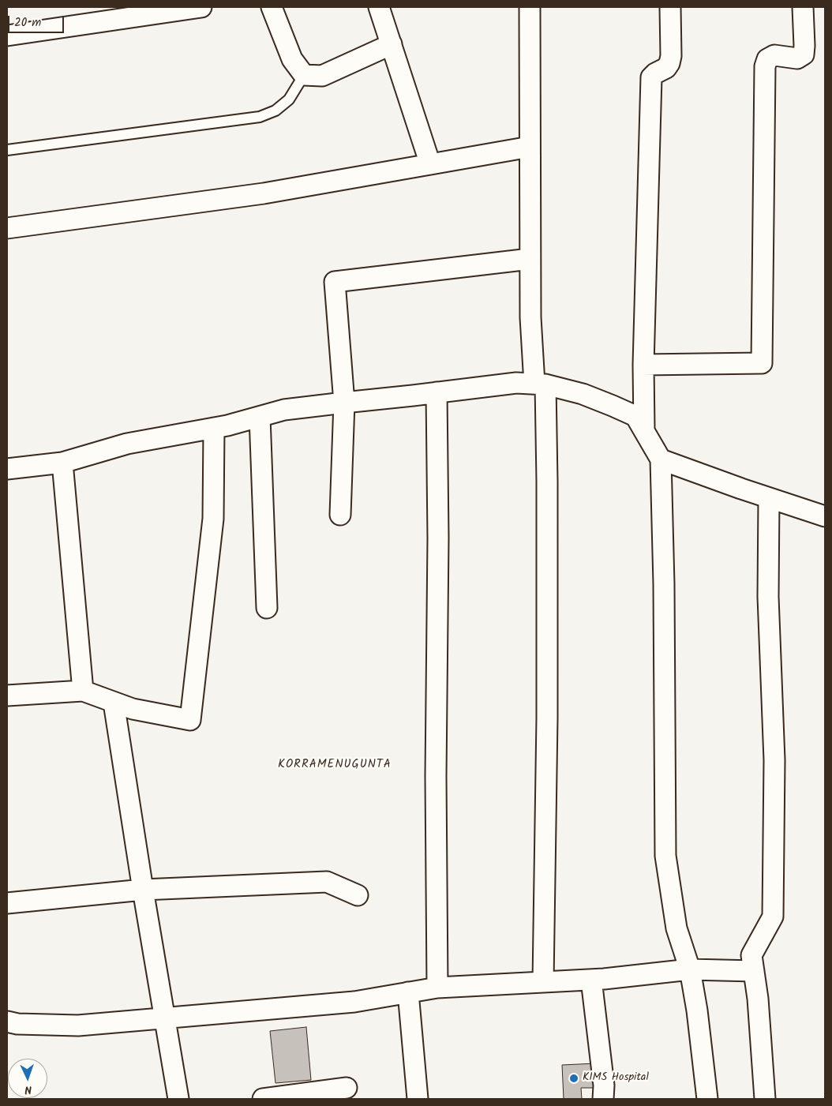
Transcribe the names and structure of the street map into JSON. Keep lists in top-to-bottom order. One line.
{"districts":["KORRAMENUGUNTA"],"places":["KIMS Hospital"],"scale_bar":"20 m","north":"bottom"}
